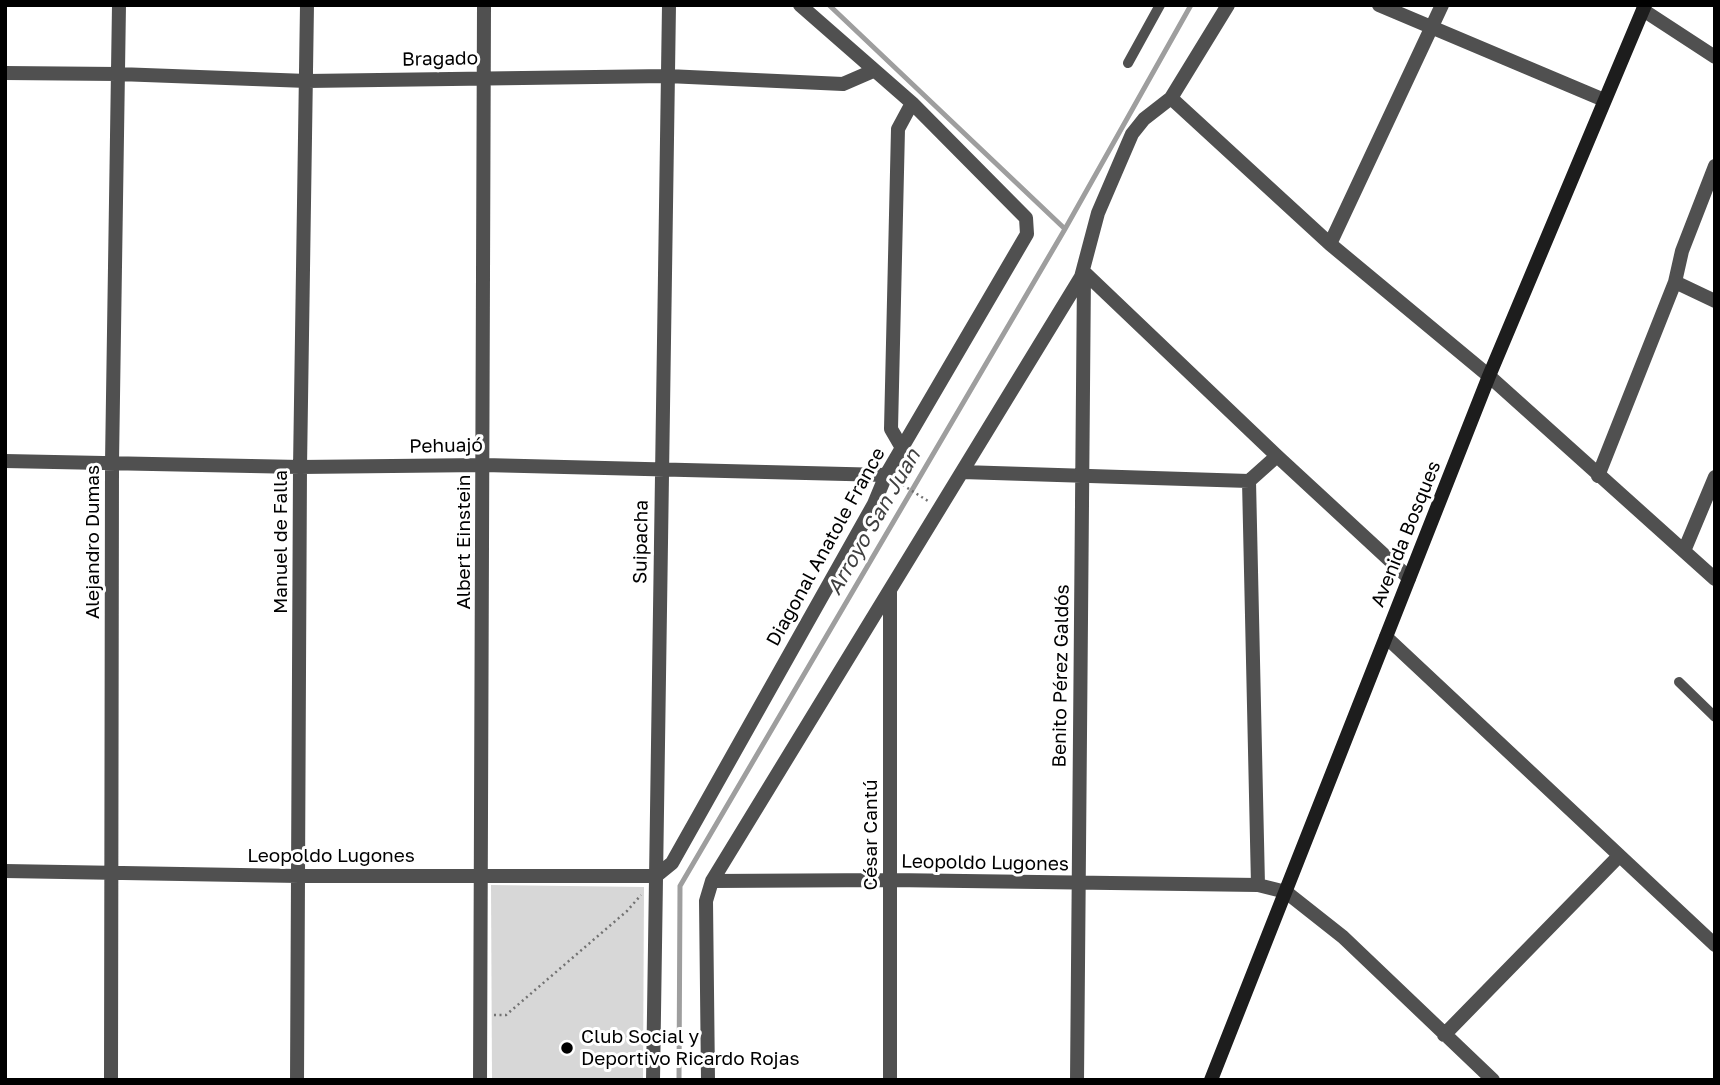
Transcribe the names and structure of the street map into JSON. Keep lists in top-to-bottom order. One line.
{"streets":{"main road":["Avenida Bosques"],"street":["Bragado","Pehuajó","Alejandro Dumas","Manuel de Falla","Albert Einstein","Suipacha","Diagonal Anatole France","Benito Pérez Galdós","César Cantú","Leopoldo Lugones"]},"crossings":[["Bragado","Alejandro Dumas"],["Bragado","Manuel de Falla"],["Bragado","Albert Einstein"],["Bragado","Suipacha"],["Pehuajó","Alejandro Dumas"],["Pehuajó","Manuel de Falla"],["Pehuajó","Albert Einstein"],["Pehuajó","Suipacha"],["Pehuajó","Diagonal Anatole France"],["Avenida Bosques","Leopoldo Lugones"],["Alejandro Dumas","Leopoldo Lugones"],["Manuel de Falla","Leopoldo Lugones"],["Albert Einstein","Leopoldo Lugones"],["Suipacha","Diagonal Anatole France"],["Suipacha","Leopoldo Lugones"],["Diagonal Anatole France","Leopoldo Lugones"],["Benito Pérez Galdós","Leopoldo Lugones"],["César Cantú","Leopoldo Lugones"]],"water":["Arroyo San Juan"],"places":["Club Social y Deportivo Ricardo Rojas"]}
